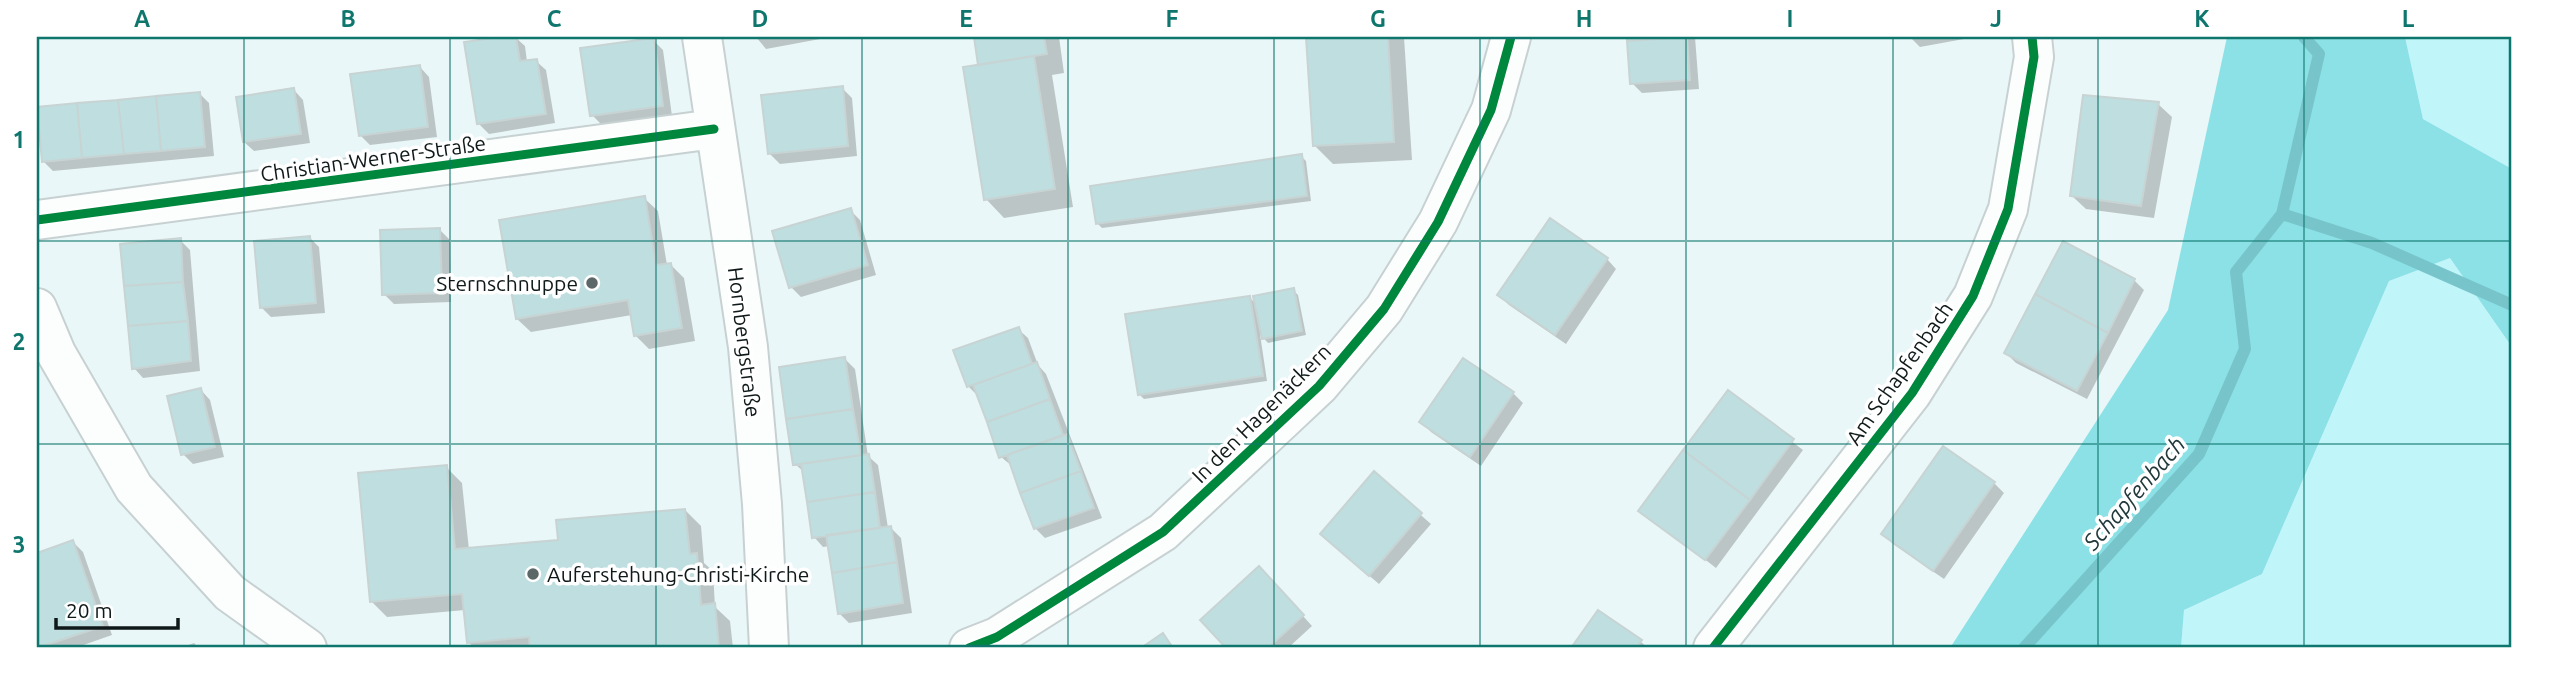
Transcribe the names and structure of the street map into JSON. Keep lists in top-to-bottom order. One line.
{"streets":{"street":["Christian-Werner-Straße","Hornbergstraße","Am Schapfenbach","In den Hagenäckern"]},"crossings":[["Christian-Werner-Straße","Hornbergstraße"]],"water":["Schapfenbach"],"places":["Sternschnuppe","Auferstehung-Christi-Kirche"],"scale_bar":"20 m","grid":{"columns":["A","B","C","D","E","F","G","H","I","J","K","L"],"rows":["1","2","3"]}}
